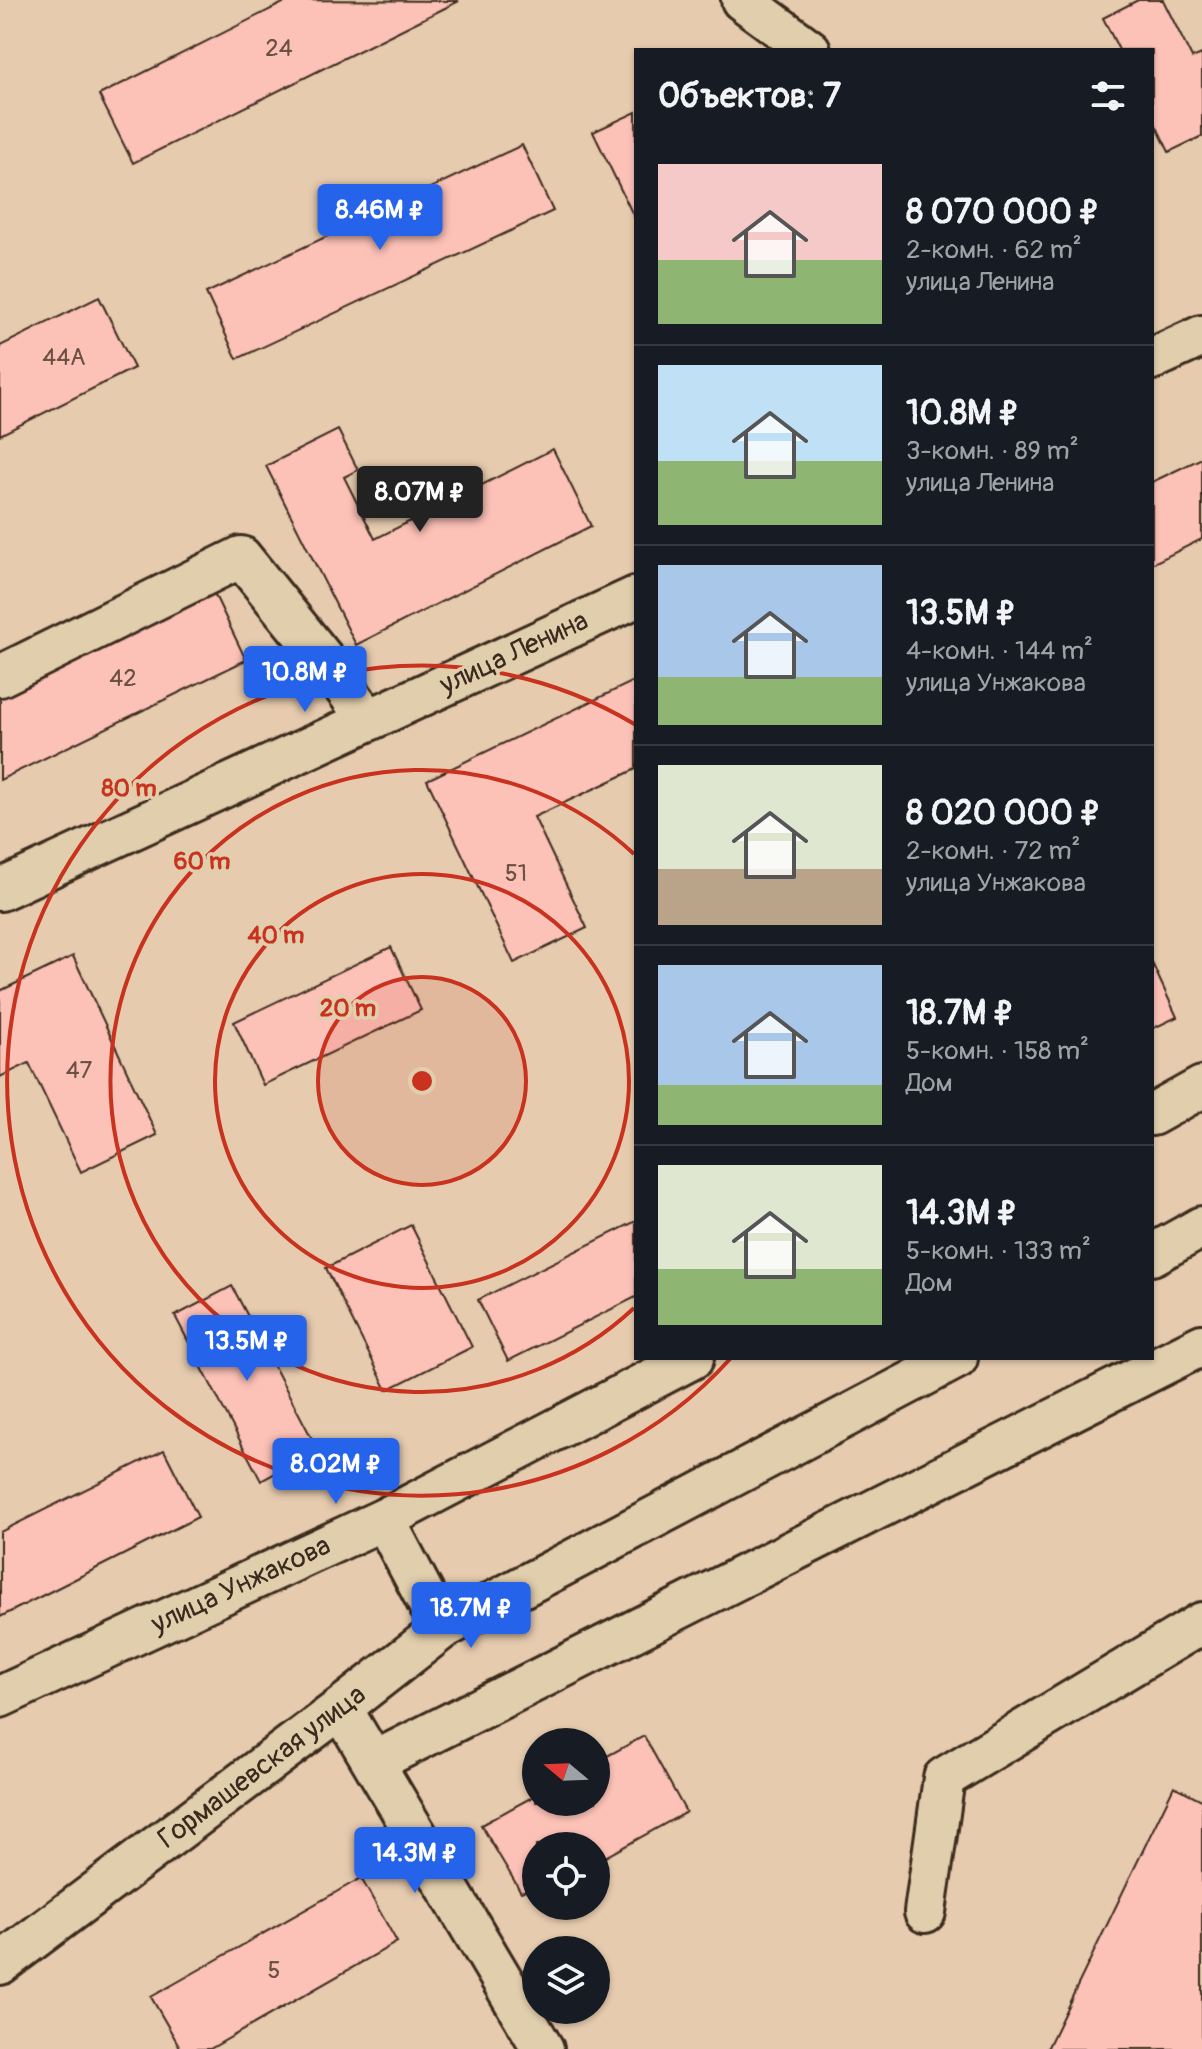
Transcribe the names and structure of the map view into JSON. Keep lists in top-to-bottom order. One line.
{"streets":{"street":["улица Ленина","улица Унжакова","Гормашевская улица"]},"house_numbers":["24","44А","42","51","47","5"],"north":"left","page":{"heading":"Объектов: 7","list":[{"name":"8 070 000 ₽","note":"2-комн. · 62 m² · улица Ленина"},{"name":"10.8M ₽","note":"3-комн. · 89 m² · улица Ленина"},{"name":"13.5M ₽","note":"4-комн. · 144 m² · улица Унжакова"},{"name":"8 020 000 ₽","note":"2-комн. · 72 m² · улица Унжакова"},{"name":"18.7M ₽","note":"5-комн. · 158 m² · Дом"},{"name":"14.3M ₽","note":"5-комн. · 133 m² · Дом"}],"price":["8.46M ₽","8.07M ₽","10.8M ₽","13.5M ₽","8.02M ₽","18.7M ₽","14.3M ₽"]},"rings":["80 m","60 m","40 m","20 m"]}
